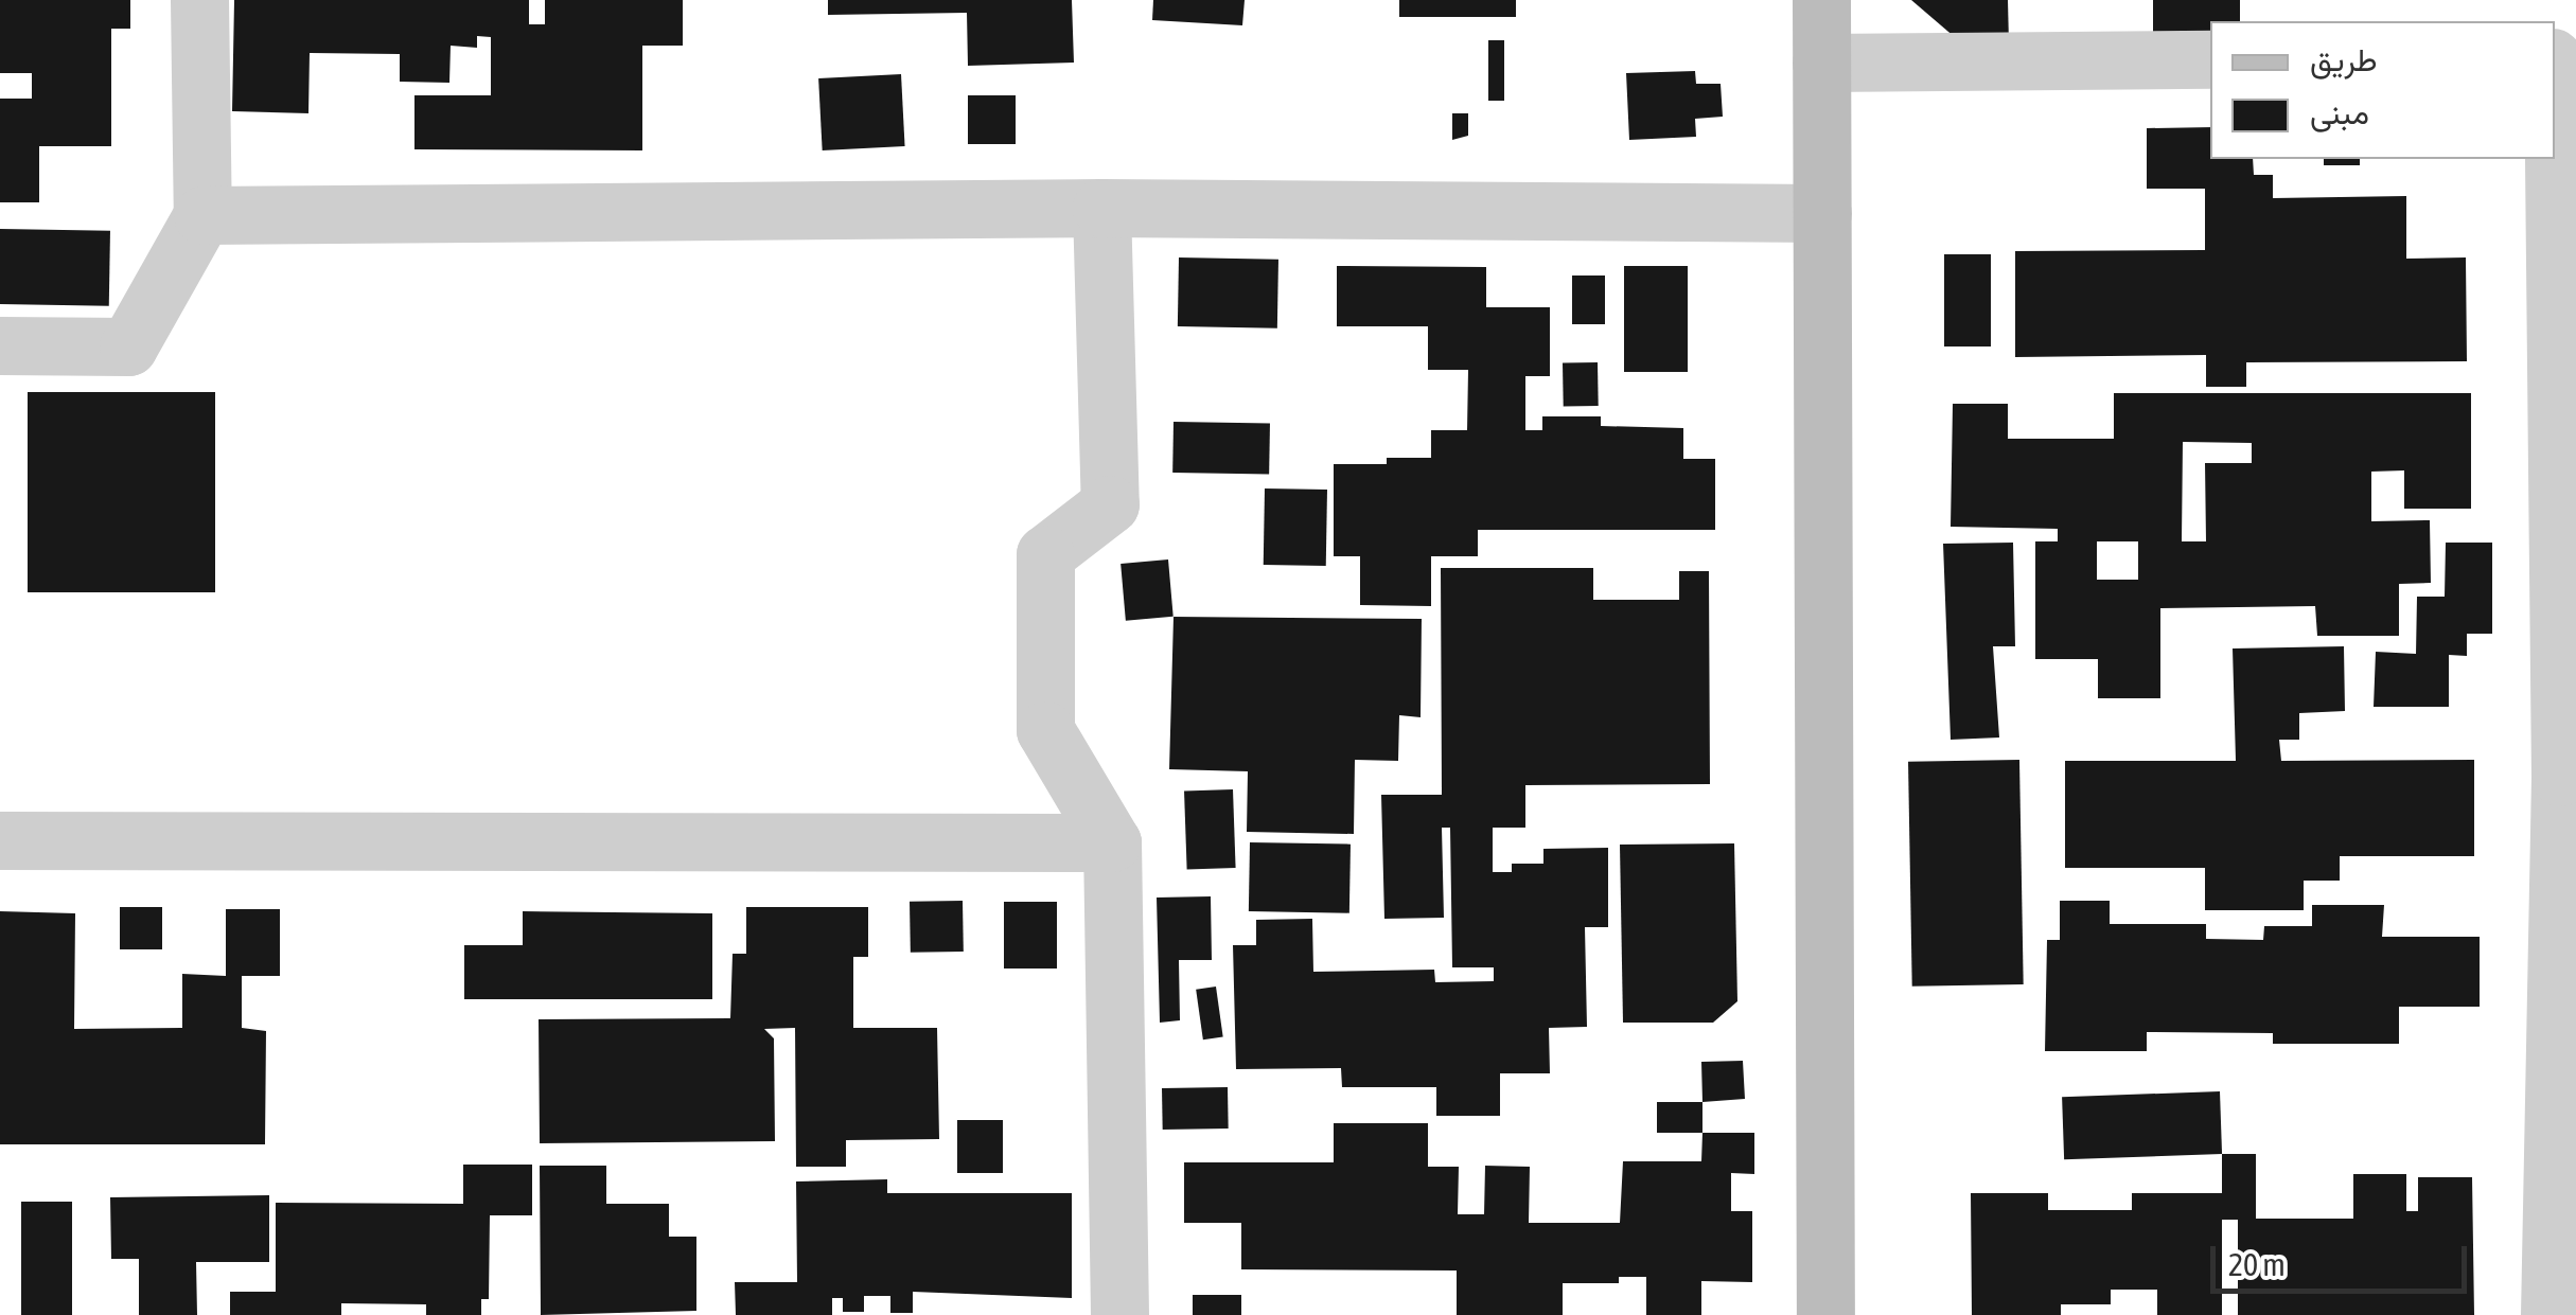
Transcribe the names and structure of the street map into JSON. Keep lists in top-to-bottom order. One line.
{"legend":["طريق","مبنى"],"scale_bar":"20 m"}
